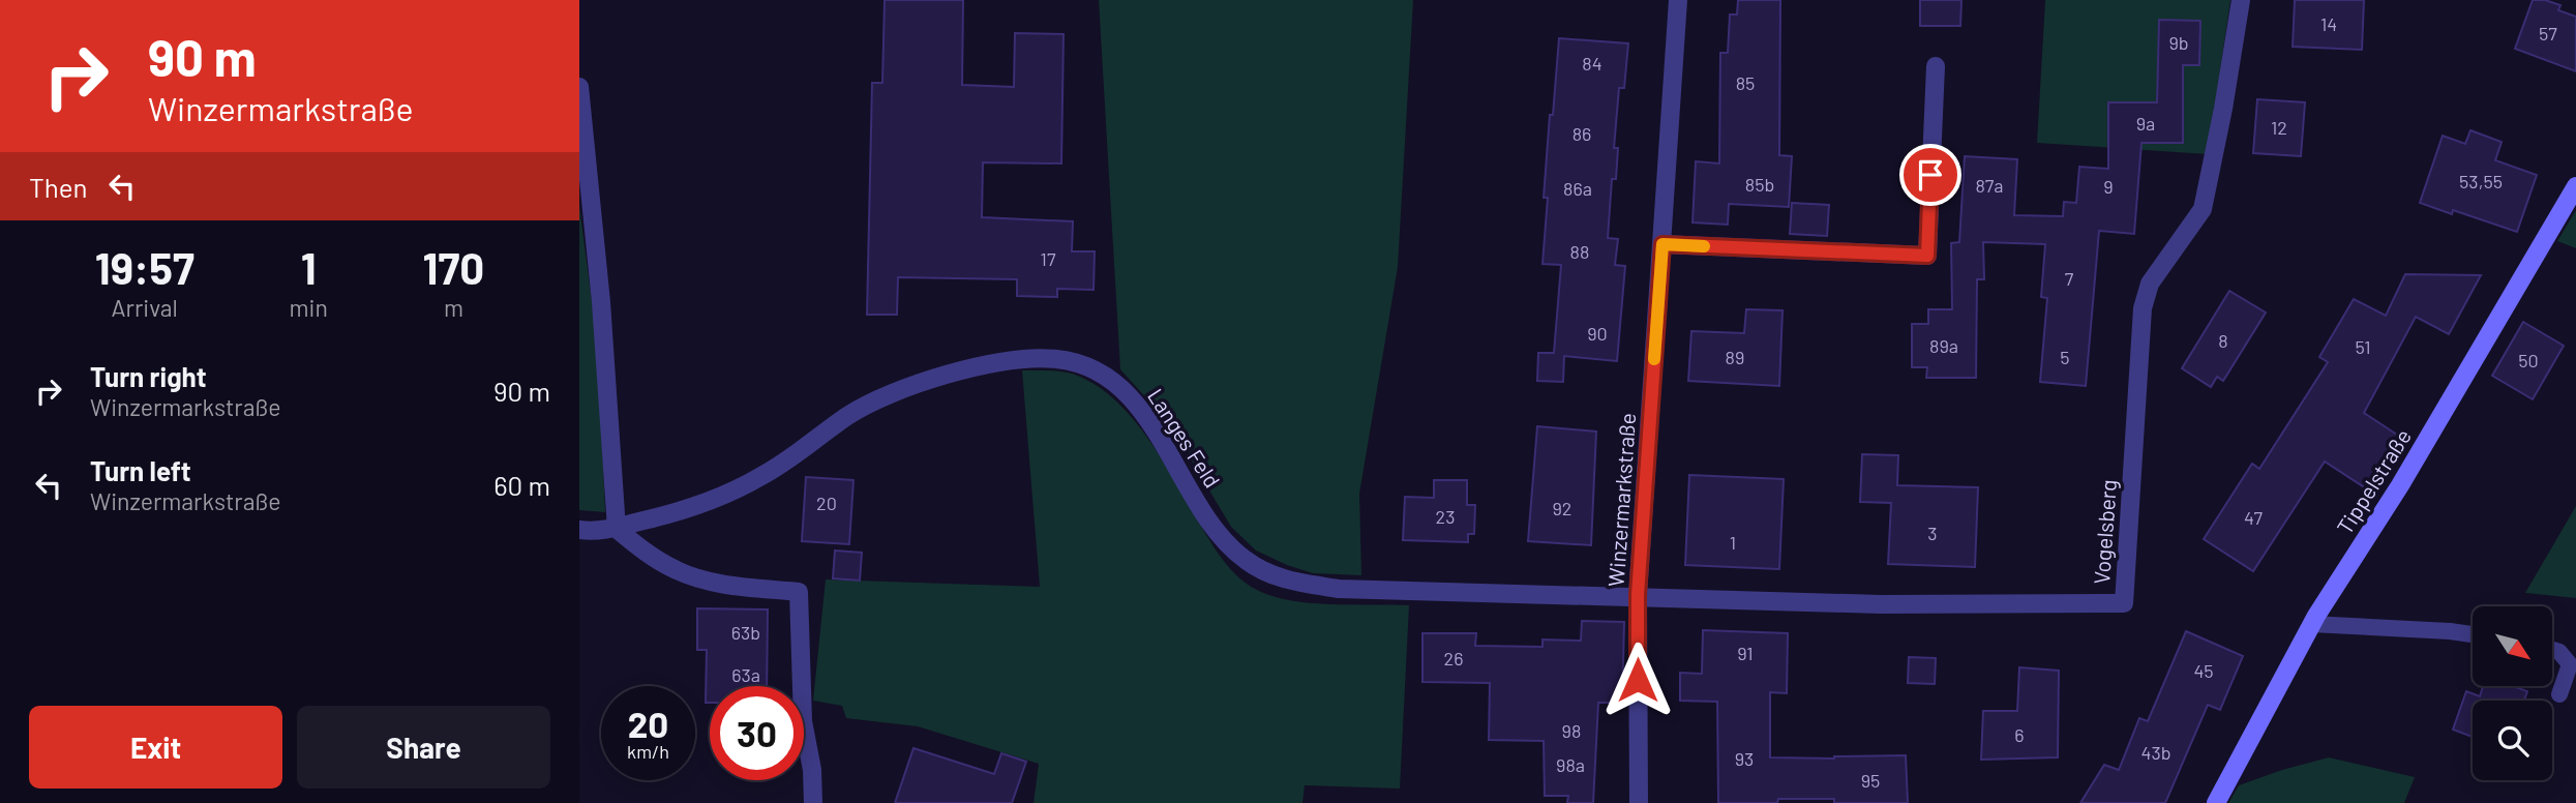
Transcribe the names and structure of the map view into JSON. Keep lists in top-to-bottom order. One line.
{"streets":{"street":["Langes Feld","Tippelstraße","Winzermarkstraße","Vogelsberg"]},"crossings":[["Langes Feld","Winzermarkstraße"],["Langes Feld","Vogelsberg"],["Winzermarkstraße","Vogelsberg"]],"house_numbers":["14","57","9b","84","85","9a","12","86","53,55","85b","87a","9","86a","88","17","7","90","8","89a","51","89","5","50","20","92","23","47","3","1","63b","91","26","45","63a","98","6","43b","93","98a","95"],"north":"bottom right","page":{"turn":["90 m","Winzermarkstraße"],"then":"Then","eta":["19:57","Arrival","1","min","170","m"],"list":[{"name":"Turn right","note":"Winzermarkstraße","value":"90 m"},{"name":"Turn left","note":"Winzermarkstraße","value":"60 m"}],"speed":"20 km/h","limit":"30","buttons":["Exit","Share"]}}
